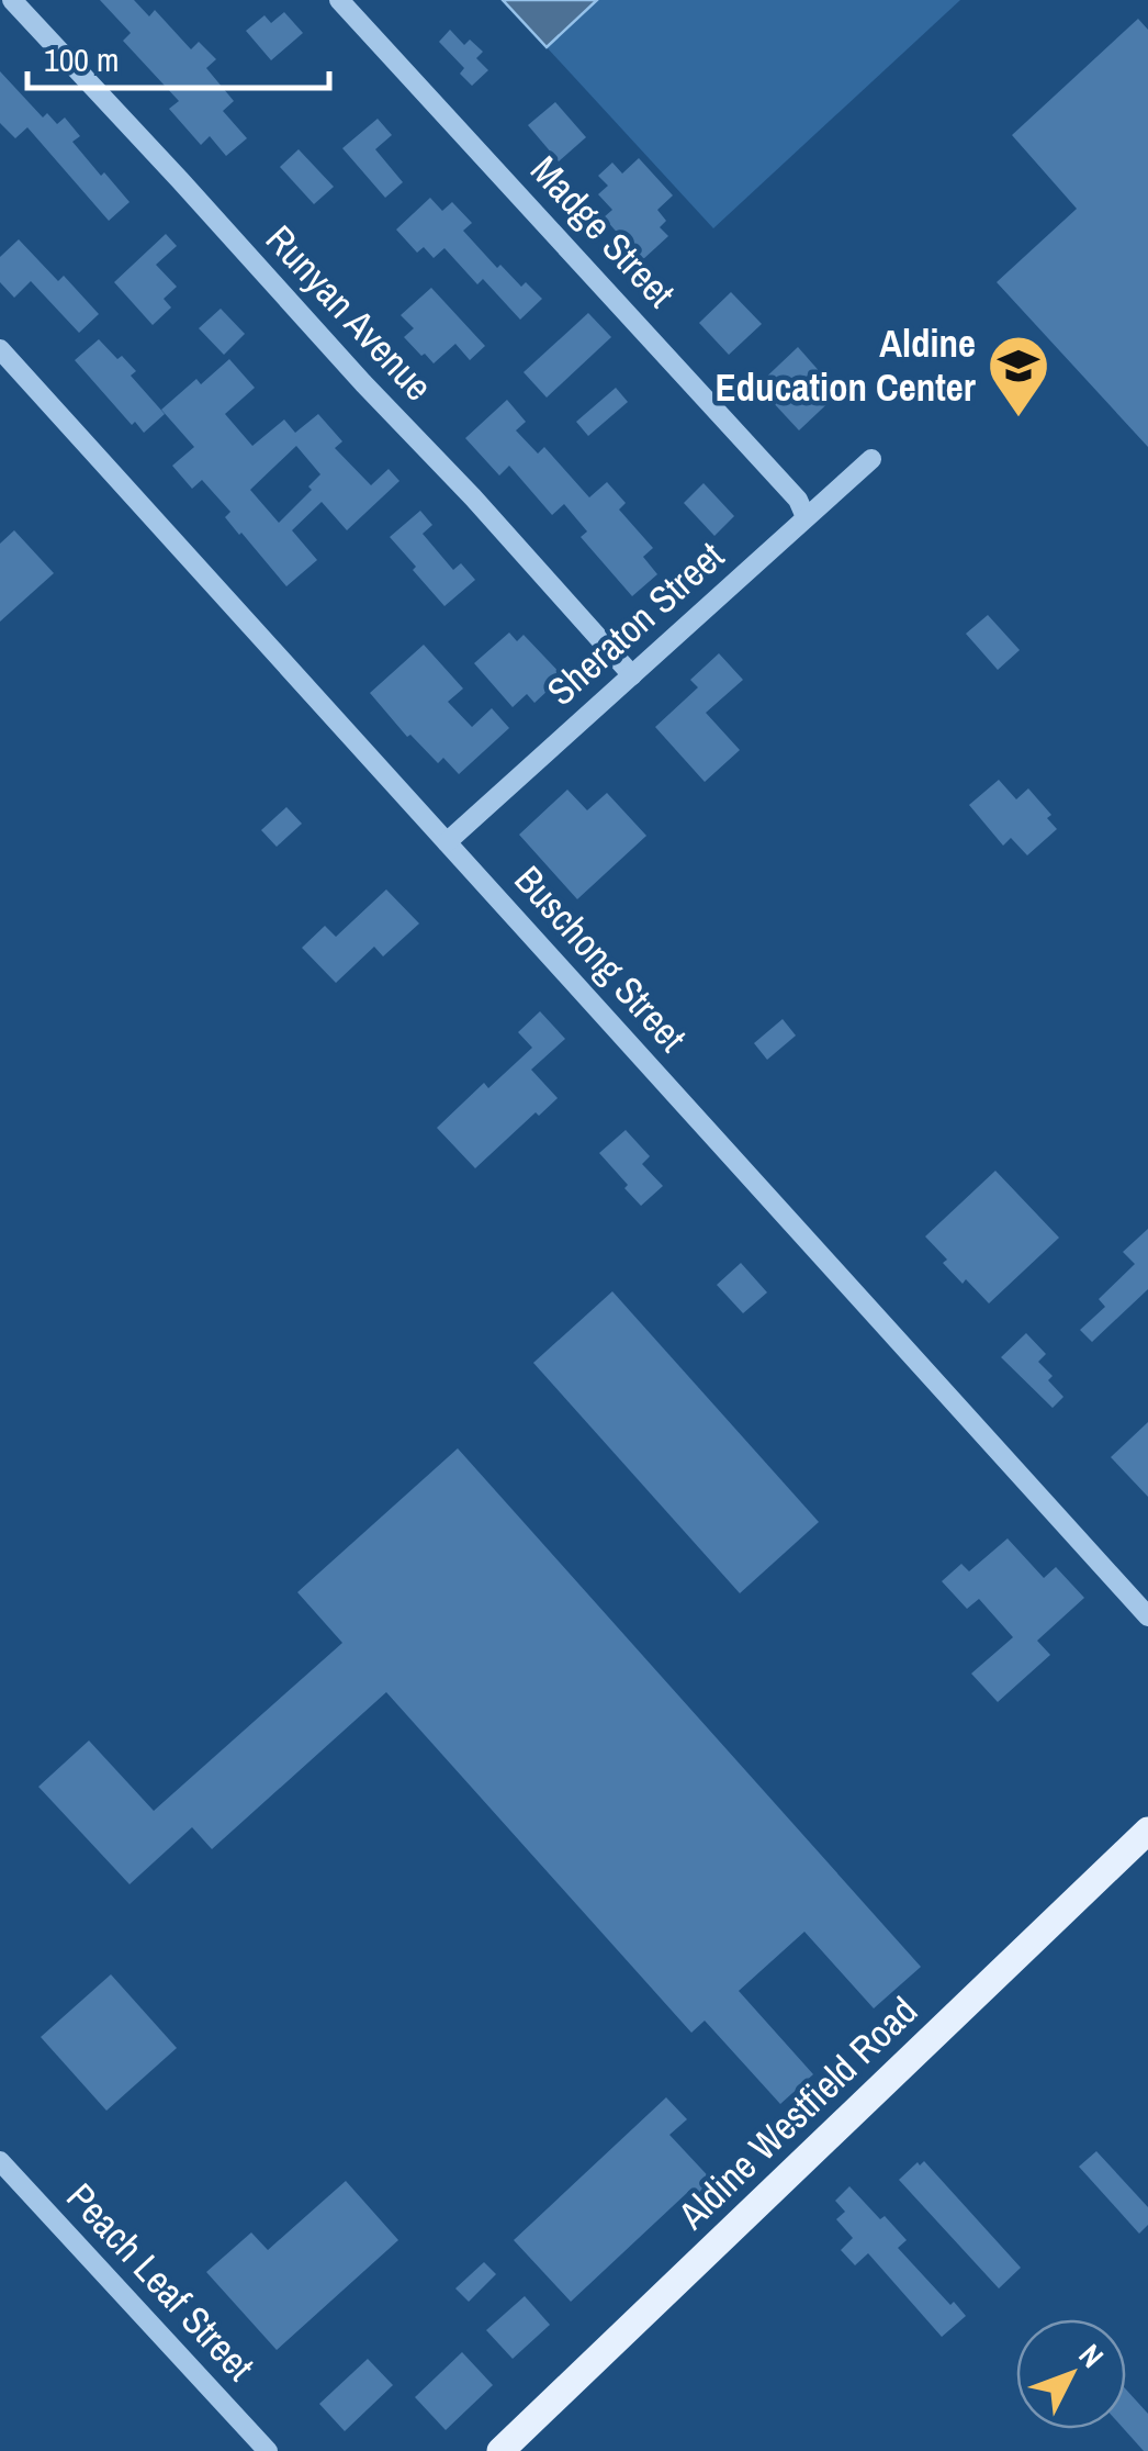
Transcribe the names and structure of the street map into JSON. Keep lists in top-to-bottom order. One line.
{"streets":{"main road":["Aldine Westfield Road"],"street":["Madge Street","Runyan Avenue","Sheraton Street","Buschong Street","Peach Leaf Street"]},"crossings":[["Madge Street","Sheraton Street"],["Runyan Avenue","Sheraton Street"],["Sheraton Street","Buschong Street"]],"places":{"school or university":["Aldine Education Center"]},"scale_bar":"100 m","north":"top right"}
